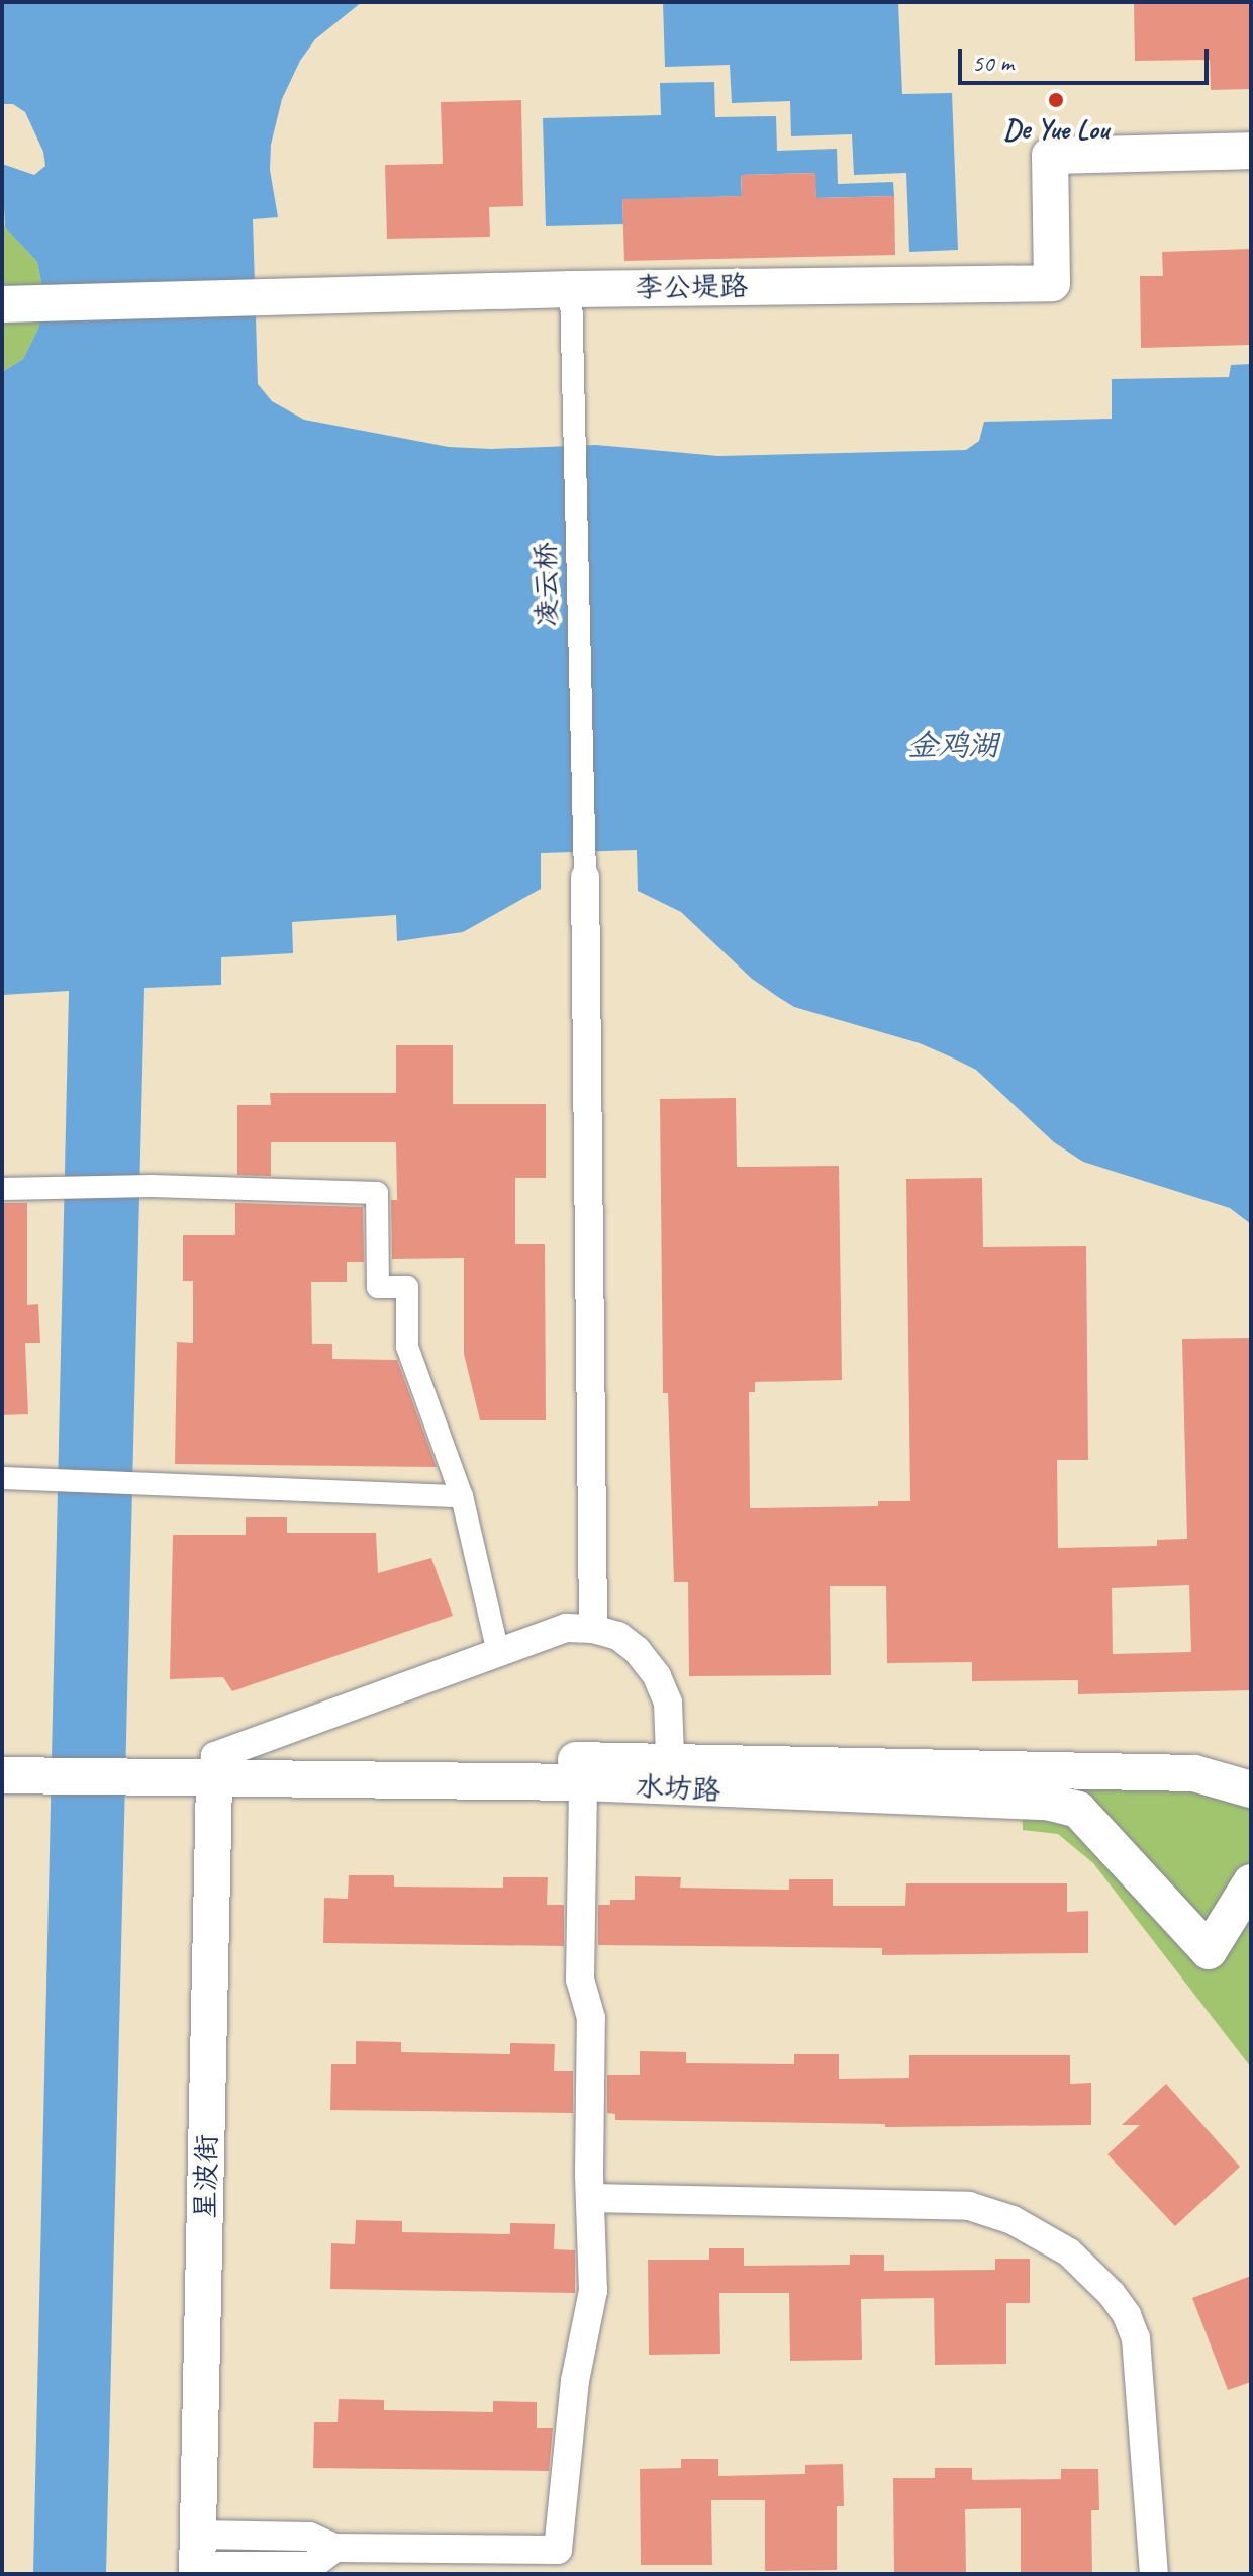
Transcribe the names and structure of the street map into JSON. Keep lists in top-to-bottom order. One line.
{"streets":{"street":["李公堤路","凌云桥","水坊路","星波街"]},"crossings":[["李公堤路","凌云桥"],["水坊路","星波街"]],"water":["金鸡湖"],"places":["De Yue Lou"],"scale_bar":"50 m"}
